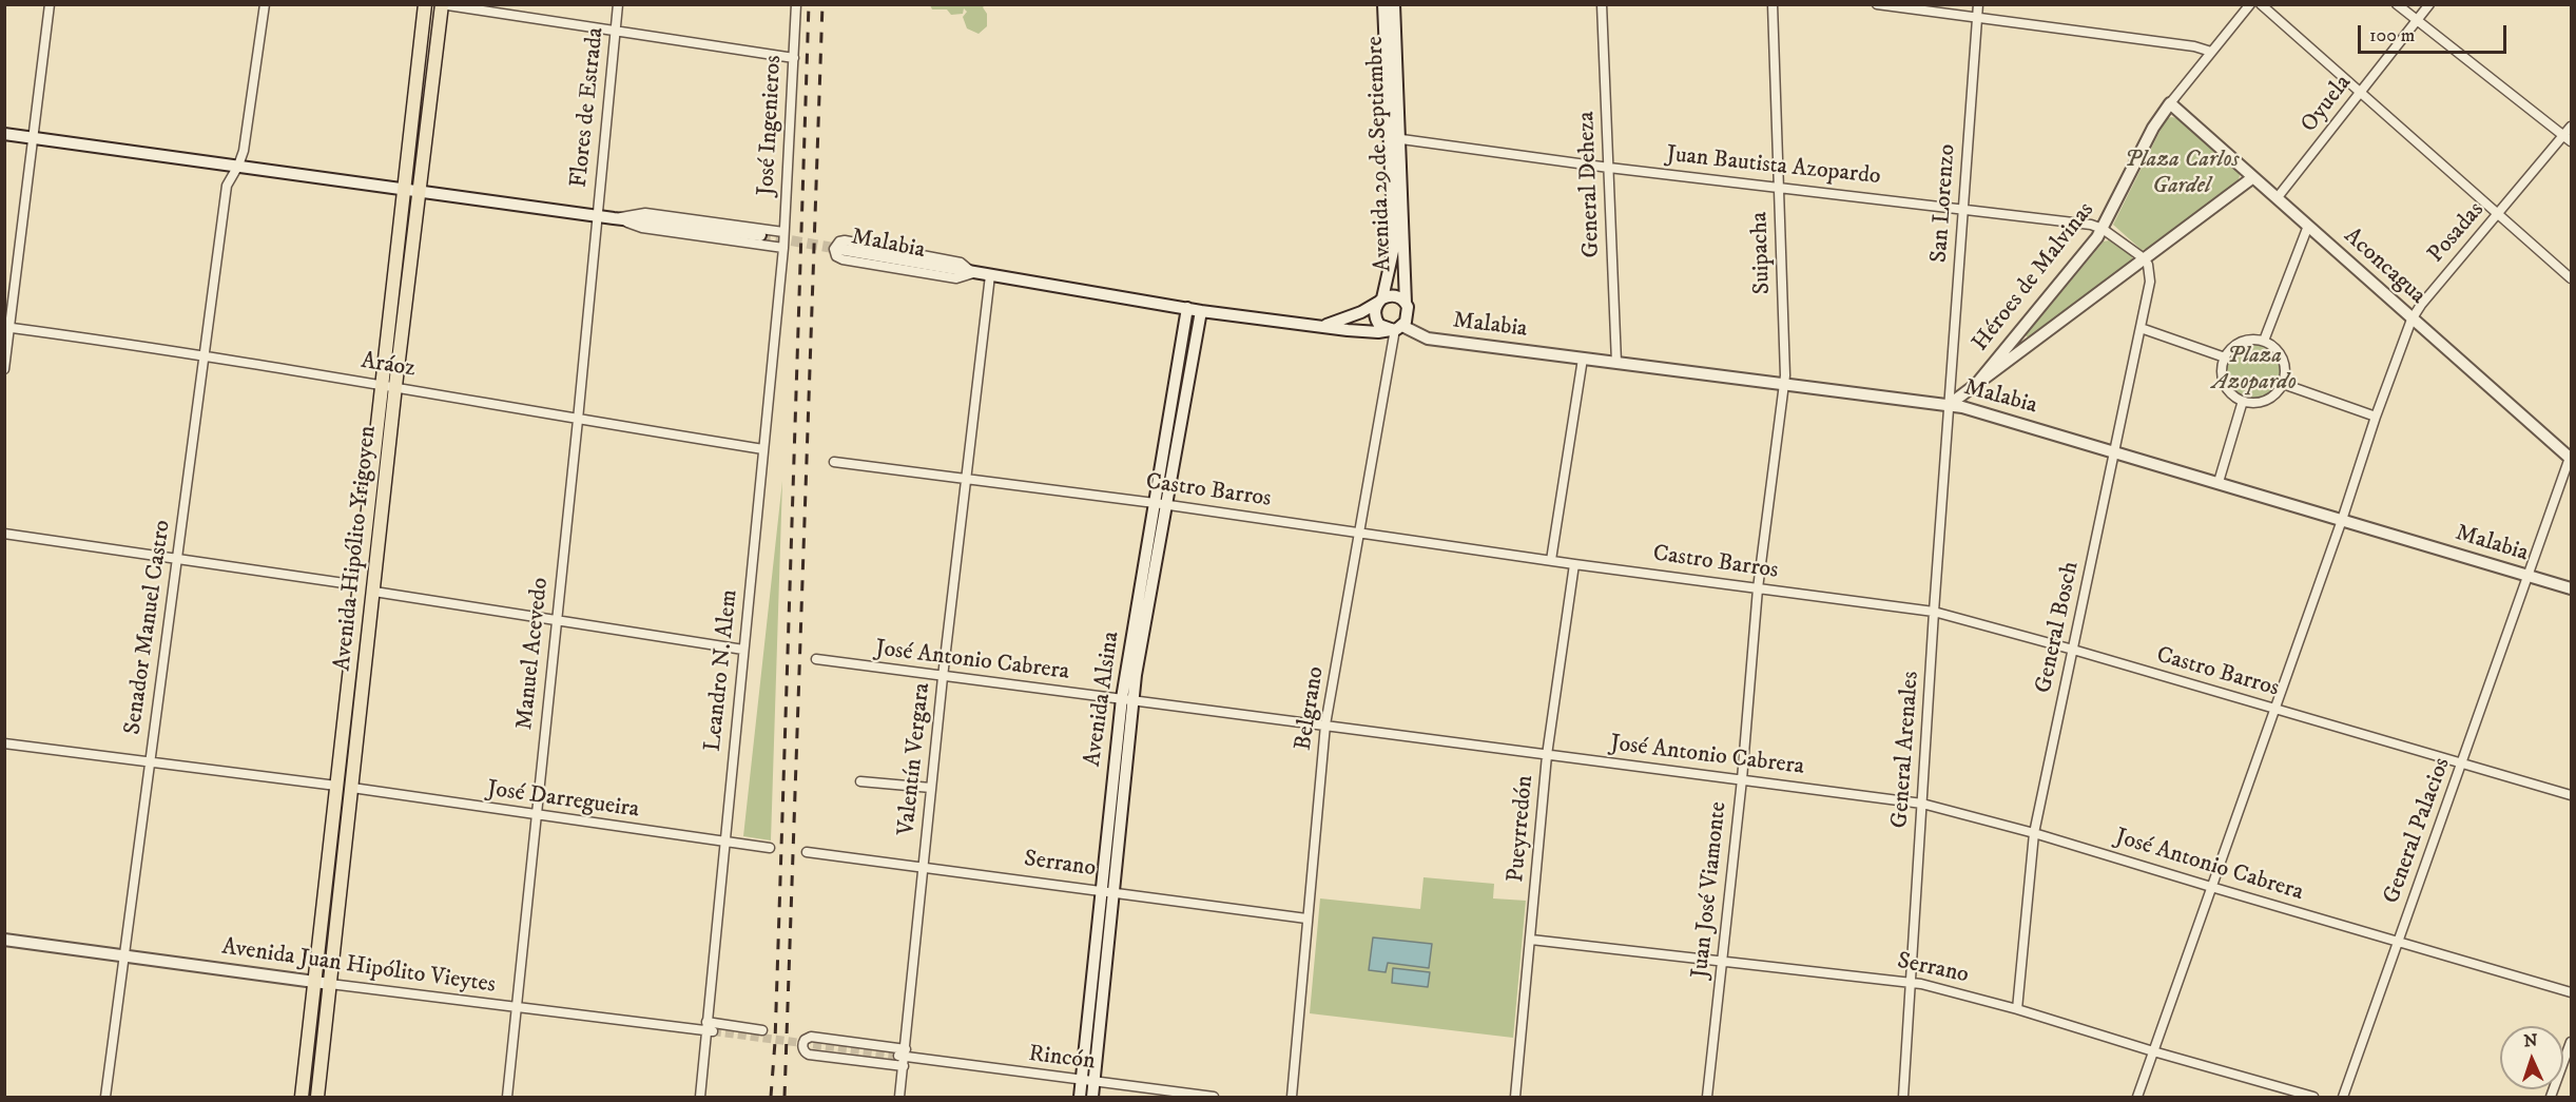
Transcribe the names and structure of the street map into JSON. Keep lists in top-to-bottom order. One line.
{"streets":{"main road":["Avenida 29 de Septiembre","Malabia","Aconcagua","Héroes de Malvinas","Avenida Hipólito Yrigoyen","Avenida Alsina","Avenida Juan Hipólito Vieytes"],"street":["Oyuela","Flores de Estrada","José Ingenieros","Juan Bautista Azopardo","General Deheza","San Lorenzo","Posadas","Suipacha","Aráoz","Castro Barros","Senador Manuel Castro","General Bosch","Manuel Acevedo","José Antonio Cabrera","Leandro N. Alem","Belgrano","General Arenales","Valentín Vergara","José Darregueira","Pueyrredón","General Palacios","Serrano","Juan José Viamonte","Rincón"]},"crossings":[["Oyuela","Aconcagua"],["Flores de Estrada","Manuel Acevedo"],["José Ingenieros","Leandro N. Alem"],["Avenida 29 de Septiembre","Juan Bautista Azopardo"],["Avenida 29 de Septiembre","Malabia"],["Avenida 29 de Septiembre","Belgrano"],["Juan Bautista Azopardo","General Deheza"],["Juan Bautista Azopardo","San Lorenzo"],["Juan Bautista Azopardo","Suipacha"],["Juan Bautista Azopardo","Héroes de Malvinas"],["Juan Bautista Azopardo","General Bosch"],["General Deheza","Malabia"],["San Lorenzo","Malabia"],["San Lorenzo","Héroes de Malvinas"],["San Lorenzo","General Arenales"],["Posadas","Malabia"],["Posadas","Aconcagua"],["Posadas","Castro Barros"],["Posadas","José Antonio Cabrera"],["Posadas","Serrano"],["Malabia","Suipacha"],["Malabia","Héroes de Malvinas"],["Malabia","General Bosch"],["Malabia","Avenida Alsina"],["Malabia","Belgrano"],["Malabia","General Arenales"],["Malabia","Valentín Vergara"],["Malabia","General Palacios"],["Malabia","Juan José Viamonte"],["Suipacha","Juan José Viamonte"],["Aconcagua","Héroes de Malvinas"],["Aconcagua","General Palacios"],["Héroes de Malvinas","General Bosch"],["Héroes de Malvinas","General Arenales"],["Aráoz","Avenida Hipólito Yrigoyen"],["Aráoz","Senador Manuel Castro"],["Aráoz","Manuel Acevedo"],["Aráoz","Leandro N. Alem"],["Castro Barros","General Bosch"],["Castro Barros","Avenida Alsina"],["Castro Barros","Belgrano"],["Castro Barros","General Arenales"],["Castro Barros","Valentín Vergara"],["Castro Barros","Pueyrredón"],["Castro Barros","General Palacios"],["Castro Barros","Juan José Viamonte"],["Avenida Hipólito Yrigoyen","José Darregueira"],["Avenida Hipólito Yrigoyen","Avenida Juan Hipólito Vieytes"],["Senador Manuel Castro","Avenida Juan Hipólito Vieytes"],["General Bosch","José Antonio Cabrera"],["General Bosch","Serrano"],["Manuel Acevedo","José Darregueira"],["Manuel Acevedo","Avenida Juan Hipólito Vieytes"],["José Antonio Cabrera","Avenida Alsina"],["José Antonio Cabrera","Belgrano"],["José Antonio Cabrera","General Arenales"],["José Antonio Cabrera","Valentín Vergara"],["José Antonio Cabrera","Pueyrredón"],["José Antonio Cabrera","General Palacios"],["José Antonio Cabrera","Juan José Viamonte"],["Leandro N. Alem","José Darregueira"],["Leandro N. Alem","Avenida Juan Hipólito Vieytes"],["Avenida Alsina","Serrano"],["Avenida Alsina","Rincón"],["Belgrano","Serrano"],["General Arenales","Serrano"],["Valentín Vergara","Serrano"],["Valentín Vergara","Rincón"],["Pueyrredón","Serrano"],["Serrano","Juan José Viamonte"]],"parks":["Plaza Carlos Gardel","Plaza Azopardo"],"scale_bar":"100 m","north":"top"}
